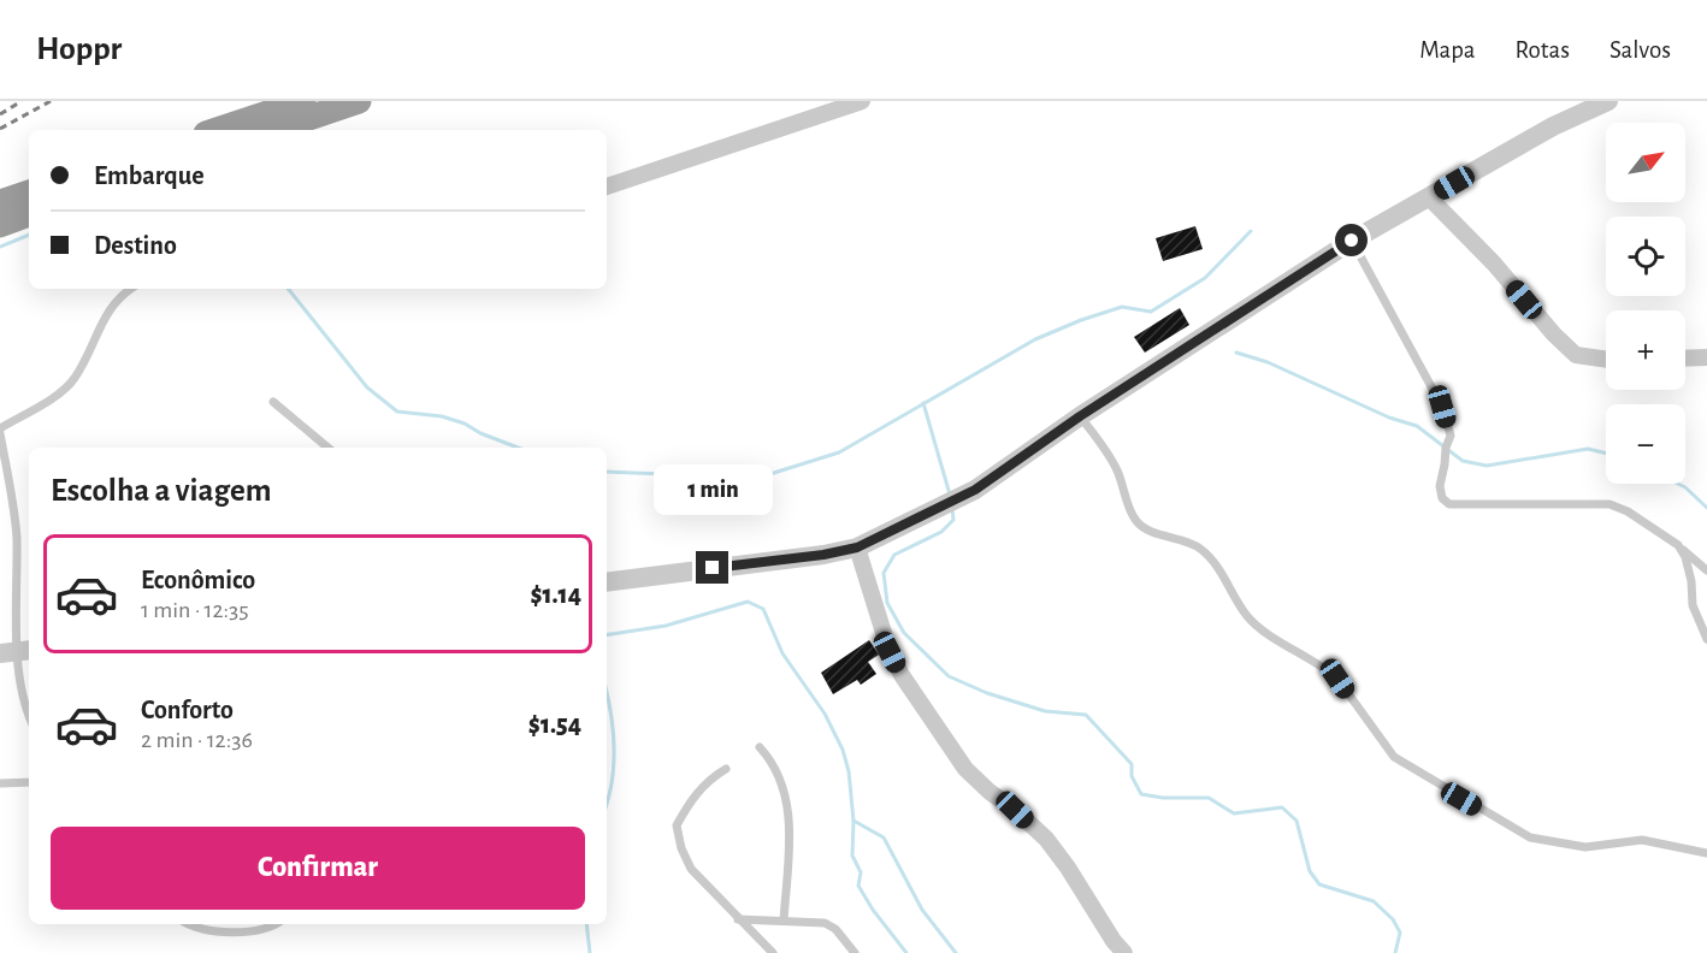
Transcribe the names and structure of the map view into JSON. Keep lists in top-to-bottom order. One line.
{"north":"top right","page":{"header":"Hoppr","nav":["Mapa","Rotas","Salvos"],"map_buttons":["+","−"],"banner":["Embarque","Destino"],"heading":"Escolha a viagem","bubble":"1 min","list":[{"name":"Econômico","note":"1 min · 12:35","value":"$1.14"},{"name":"Conforto","note":"2 min · 12:36","value":"$1.54"}],"buttons":"Confirmar"}}
